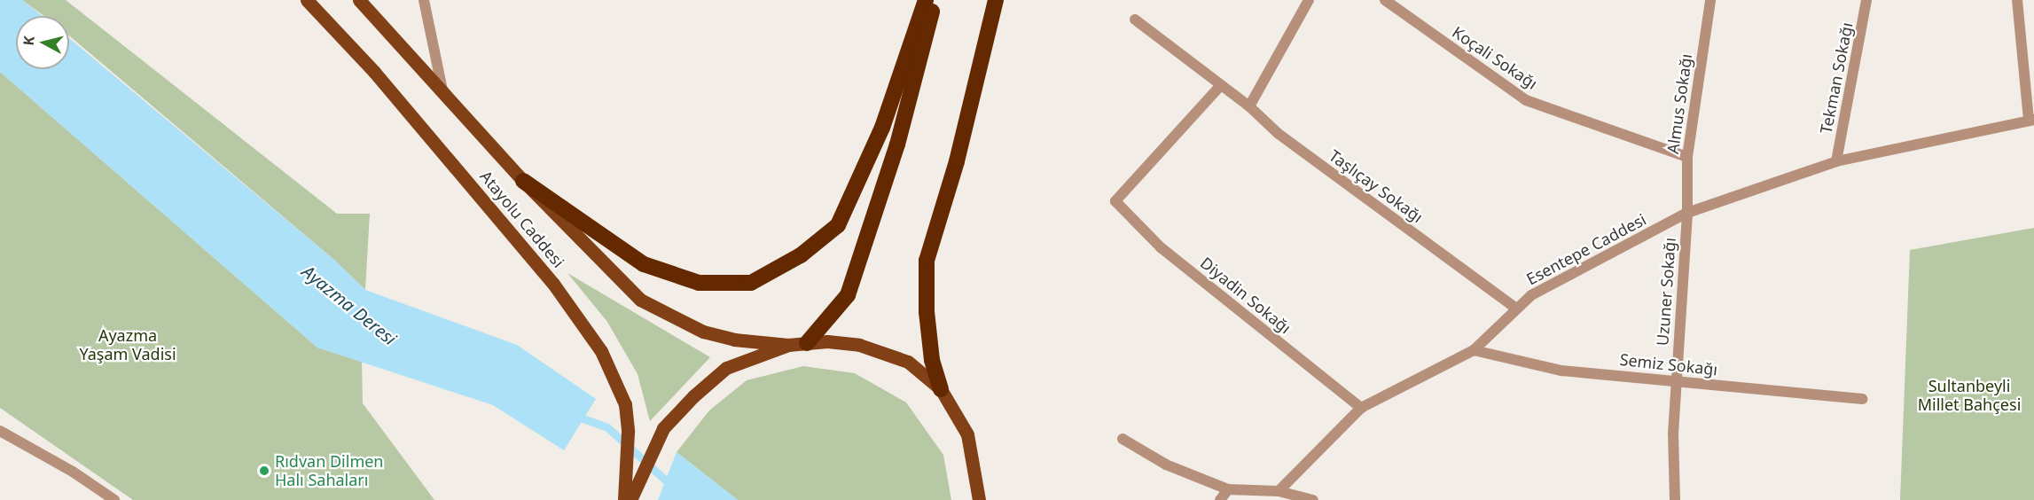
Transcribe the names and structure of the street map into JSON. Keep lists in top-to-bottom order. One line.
{"streets":{"main road":["Atayolu Caddesi"],"street":["Koçali Sokağı","Tekman Sokağı","Almus Sokağı","Taşlıçay Sokağı","Esentepe Caddesi","Uzuner Sokağı","Diyadin Sokağı","Semiz Sokağı"]},"crossings":[["Koçali Sokağı","Almus Sokağı"],["Tekman Sokağı","Esentepe Caddesi"],["Almus Sokağı","Esentepe Caddesi"],["Almus Sokağı","Uzuner Sokağı"],["Taşlıçay Sokağı","Esentepe Caddesi"],["Taşlıçay Sokağı","Diyadin Sokağı"],["Esentepe Caddesi","Uzuner Sokağı"],["Esentepe Caddesi","Diyadin Sokağı"],["Esentepe Caddesi","Semiz Sokağı"],["Uzuner Sokağı","Semiz Sokağı"]],"water":["Ayazma Deresi"],"parks":["Ayazma Yaşam Vadisi","Sultanbeyli Millet Bahçesi"],"places":["Rıdvan Dilmen Halı Sahaları"],"north":"left"}
